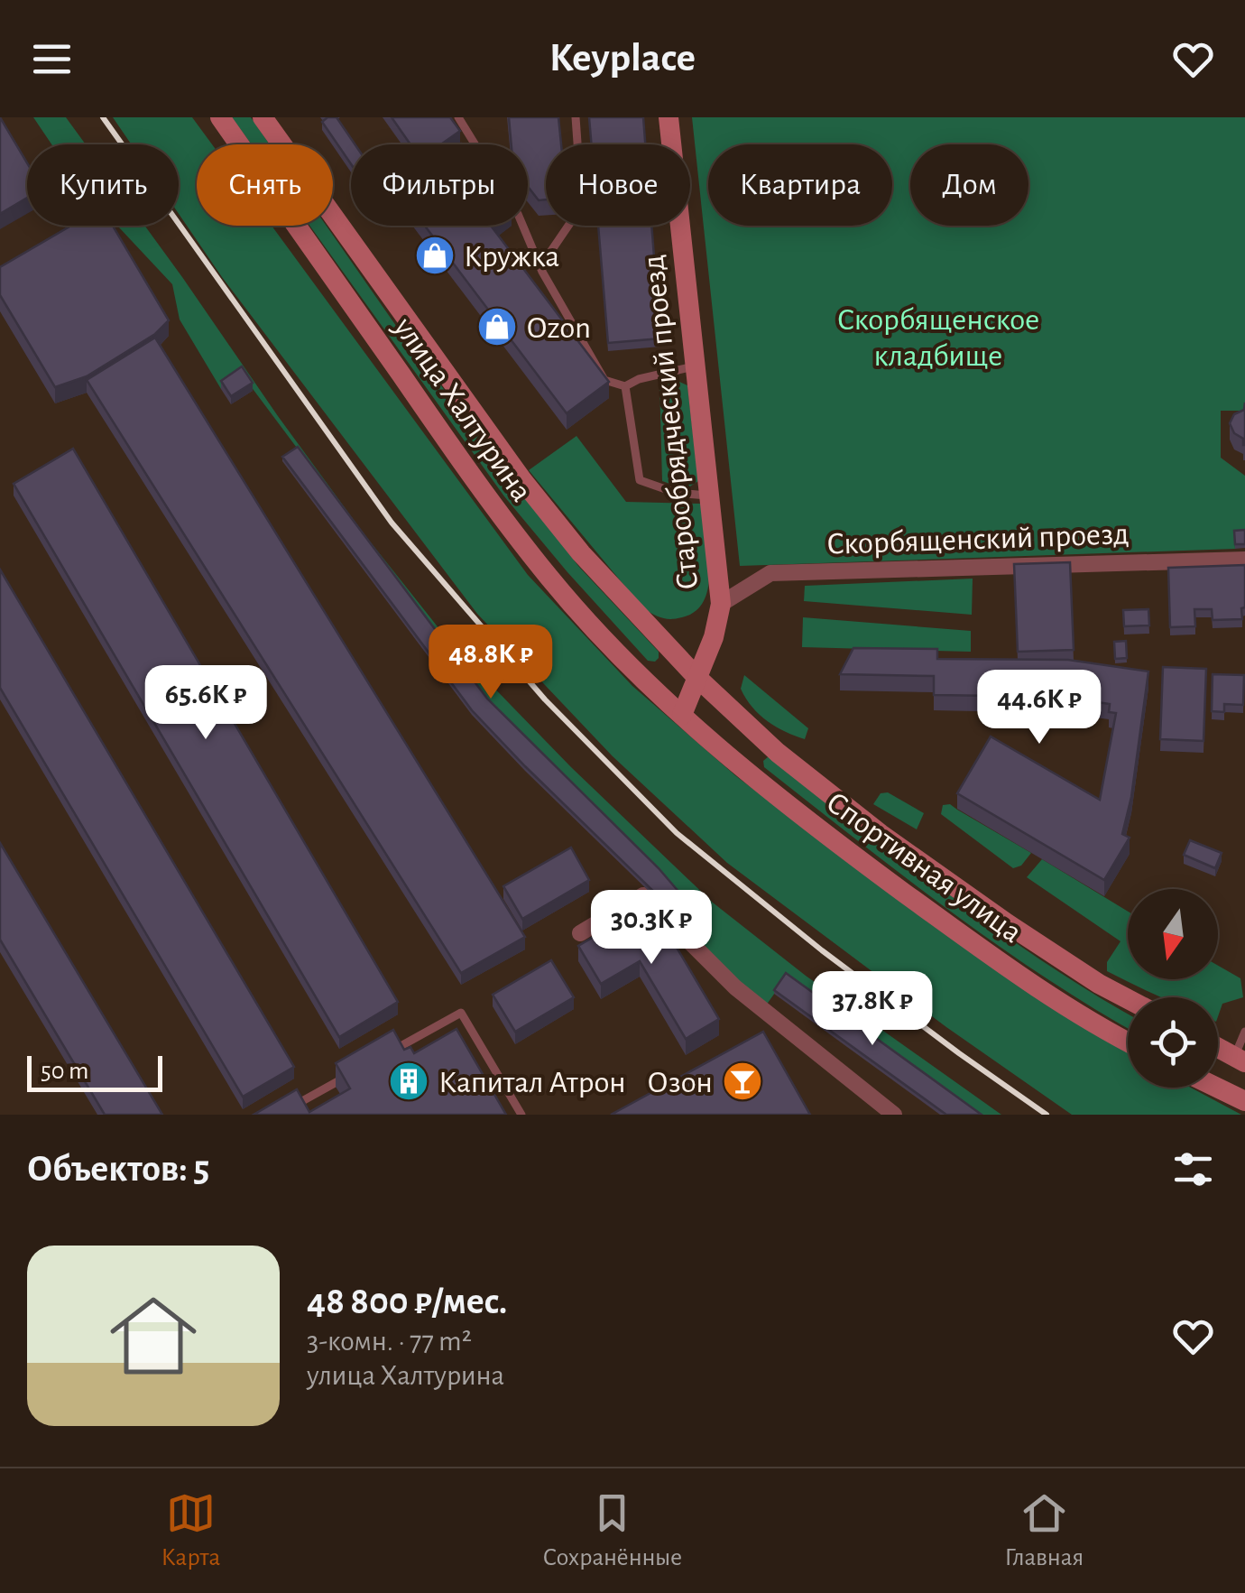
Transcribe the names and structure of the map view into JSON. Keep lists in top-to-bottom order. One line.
{"streets":{"main road":["улица Халтурина","Старообрядческий проезд","Спортивная улица"],"street":["Скорбященский проезд"]},"crossings":[["улица Халтурина","Старообрядческий проезд"],["улица Халтурина","Спортивная улица"],["Старообрядческий проезд","Скорбященский проезд"],["Старообрядческий проезд","Спортивная улица"]],"parks":["Скорбященское кладбище"],"places":{"shop":["Кружка","Ozon"],"building":["Капитал Атрон"],"bar":["Озон"]},"scale_bar":"50 m","north":"bottom","page":{"header":"Keyplace","chip":["Купить","Снять","Фильтры","Новое","Квартира","Дом"],"price":["48.8K ₽","65.6K ₽","44.6K ₽","30.3K ₽","37.8K ₽"],"scale":"50 m","heading":"Объектов: 5","list":[{"name":"48 800 ₽/мес.","note":"3-комн. · 77 m² · улица Халтурина"}],"tabs":["Карта","Сохранённые","Главная"]}}
